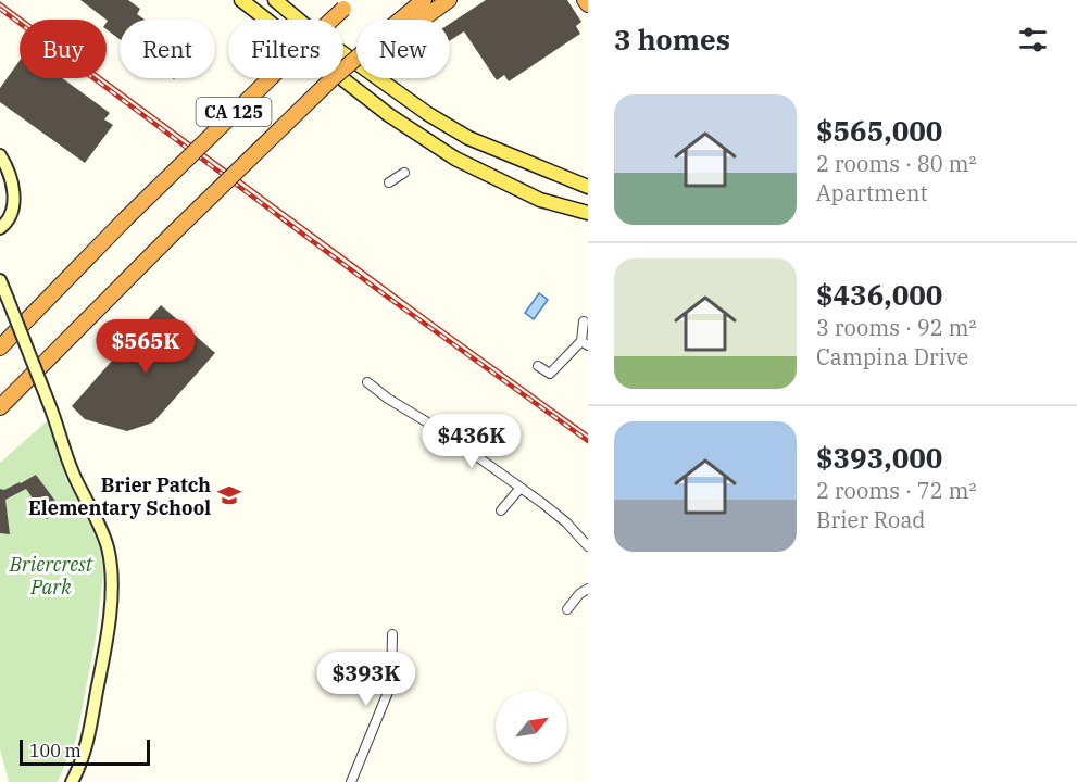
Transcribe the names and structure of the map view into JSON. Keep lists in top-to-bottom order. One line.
{"streets":{"highway":["CA 125"]},"parks":["Briercrest Park"],"places":{"school or university":["Brier Patch Elementary School"]},"scale_bar":"100 m","north":"top right","page":{"heading":"3 homes","chip":["Buy","Rent","Filters","New"],"list":[{"name":"$565,000","note":"2 rooms · 80 m² · Apartment"},{"name":"$436,000","note":"3 rooms · 92 m² · Campina Drive"},{"name":"$393,000","note":"2 rooms · 72 m² · Brier Road"}],"price":["$565K","$436K","$393K"],"scale":"100 m"}}
